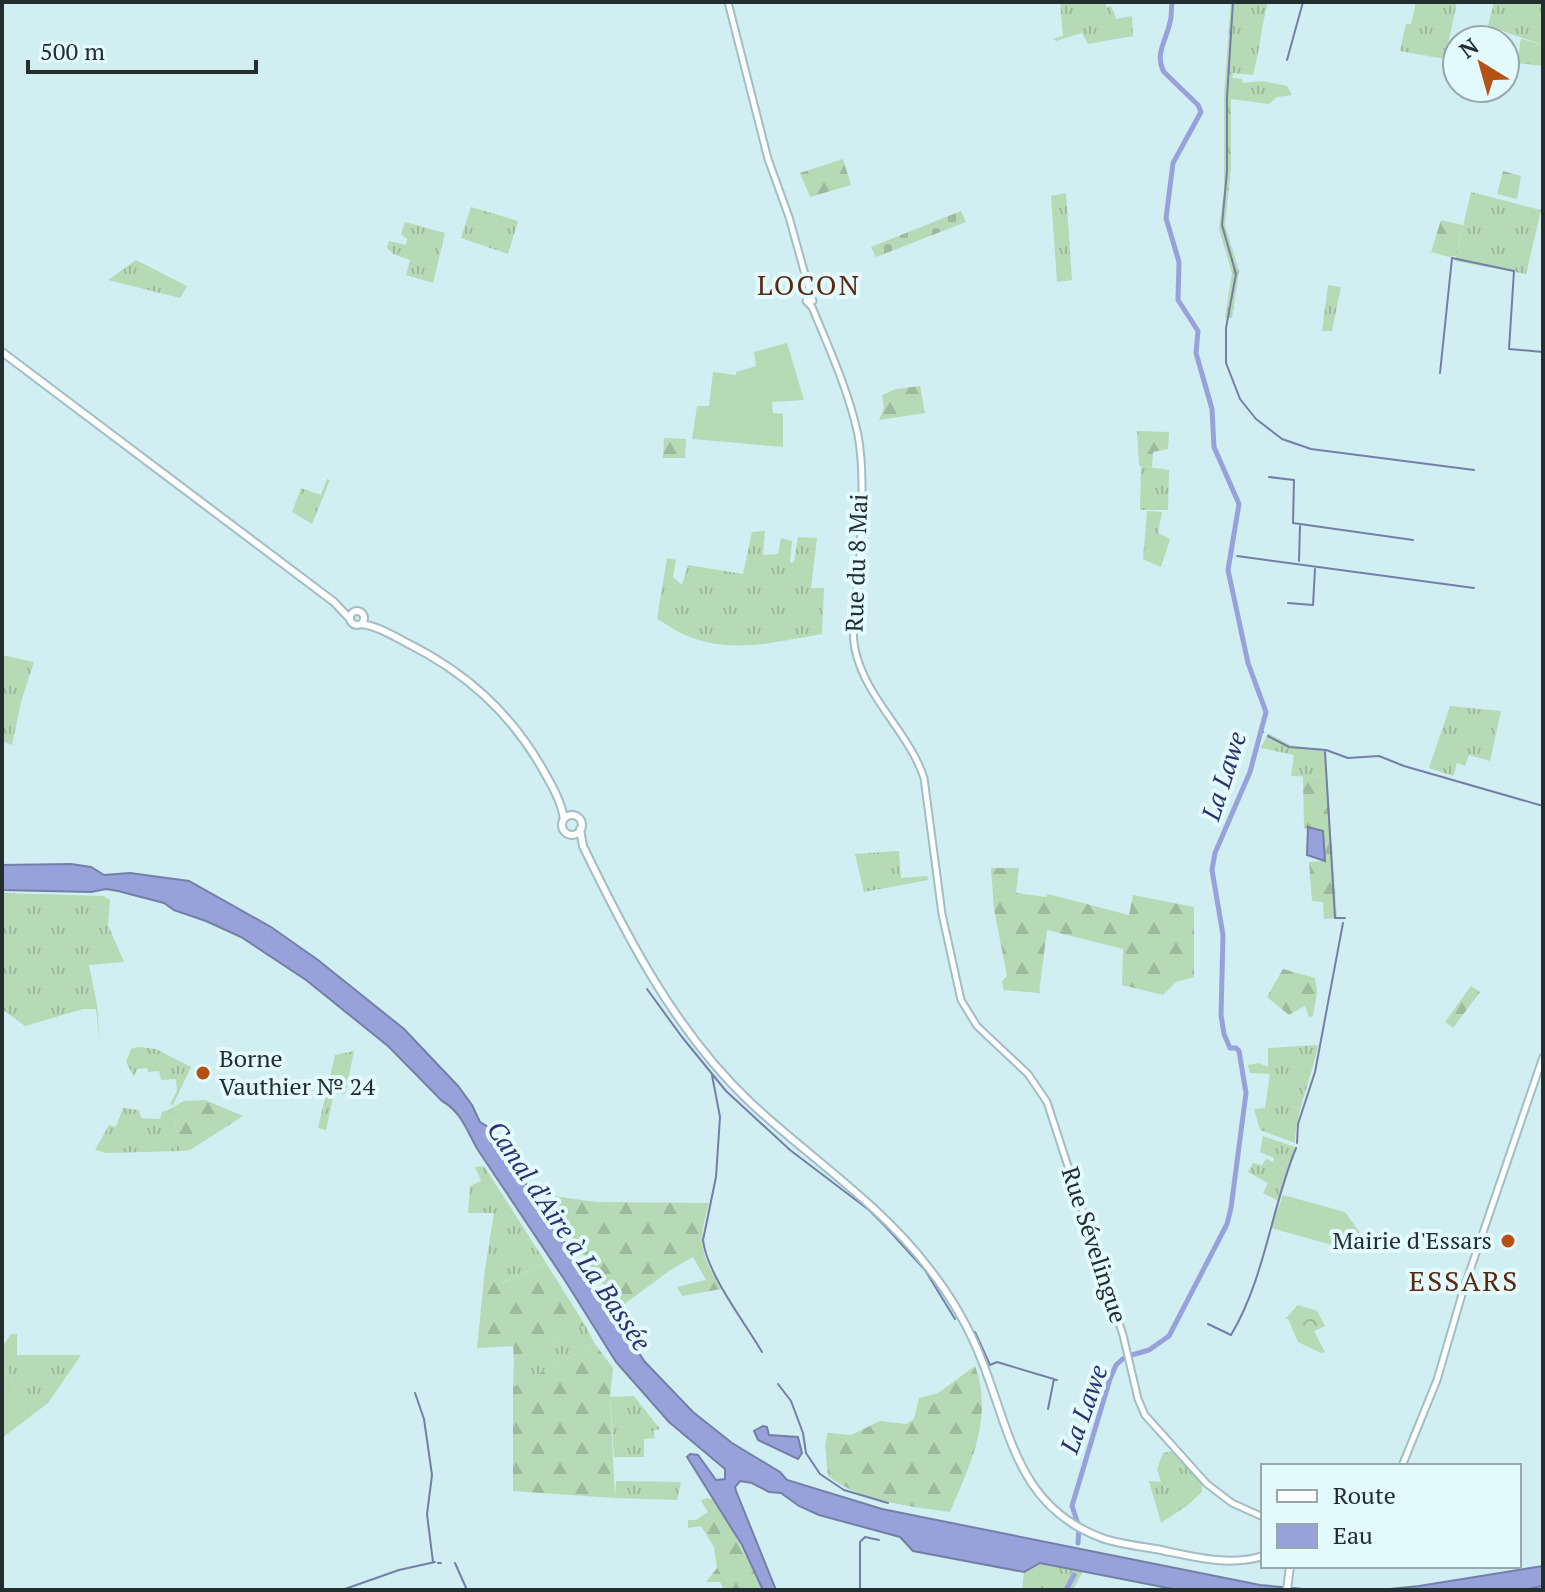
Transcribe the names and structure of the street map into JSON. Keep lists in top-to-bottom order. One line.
{"streets":{"main road":["Rue du 8 Mai","Rue Sévelingue"]},"crossings":[["Rue du 8 Mai","Rue Sévelingue"]],"districts":["LOCON","ESSARS"],"water":["La Lawe","Canal d'Aire à La Bassée"],"places":["Borne Vauthier № 24","Mairie d'Essars"],"legend":["Route","Eau"],"scale_bar":"500 m","north":"top left"}
